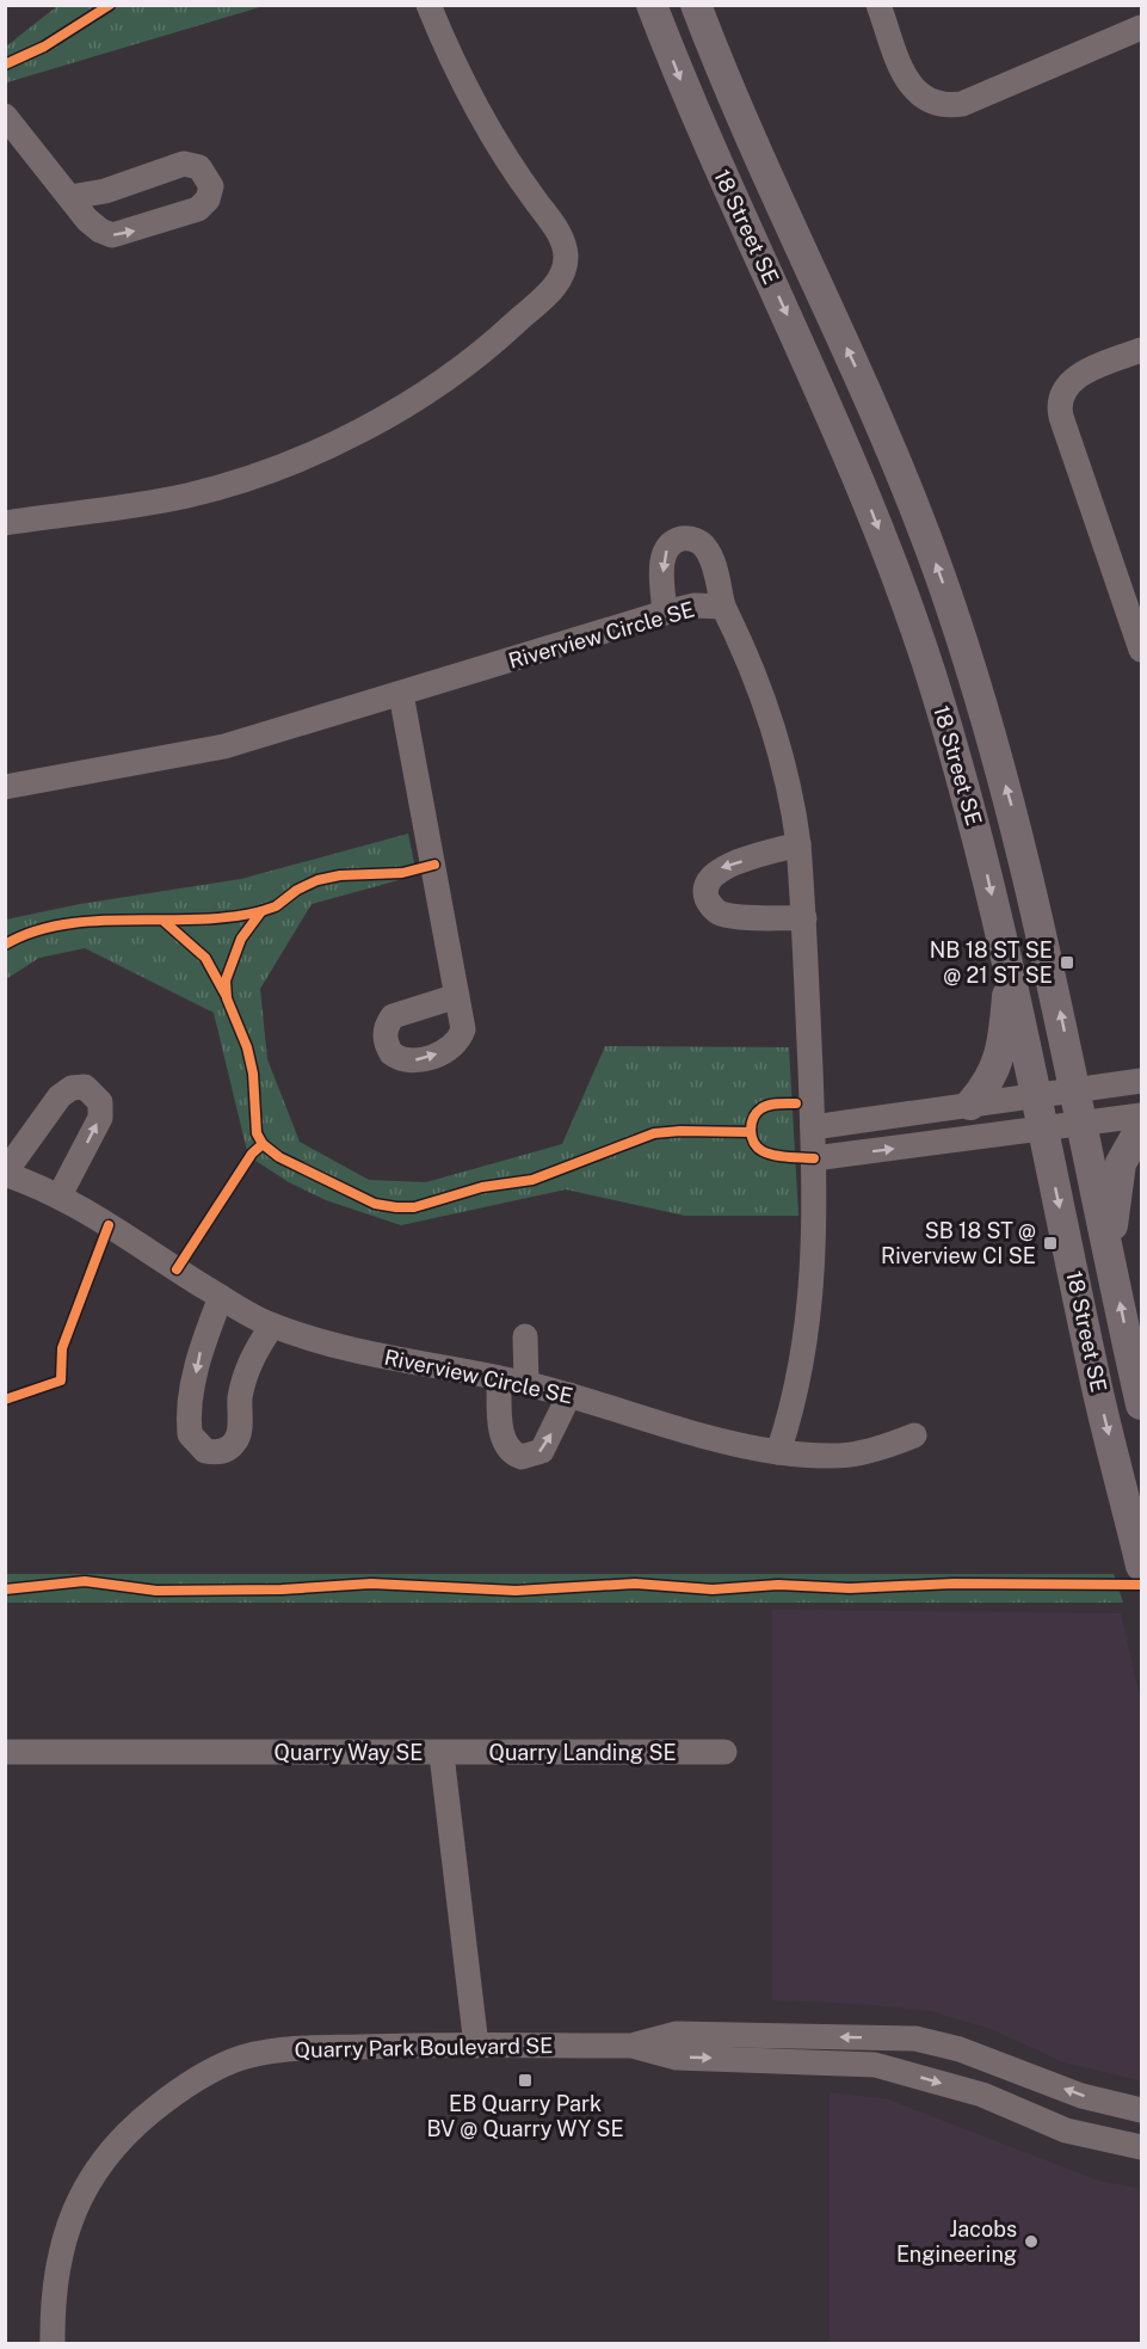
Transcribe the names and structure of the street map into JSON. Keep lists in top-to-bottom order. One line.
{"streets":{"main road":["18 Street SE"],"street":["Riverview Circle SE","Quarry Way SE","Quarry Landing SE","Quarry Park Boulevard SE"]},"crossings":[["Quarry Way SE","Quarry Landing SE"],["Quarry Way SE","Quarry Park Boulevard SE"]],"places":{"transit":["NB 18 ST SE @ 21 ST SE","SB 18 ST @ Riverview CI SE","EB Quarry Park BV @ Quarry WY SE"],"other":["Jacobs Engineering"]}}
